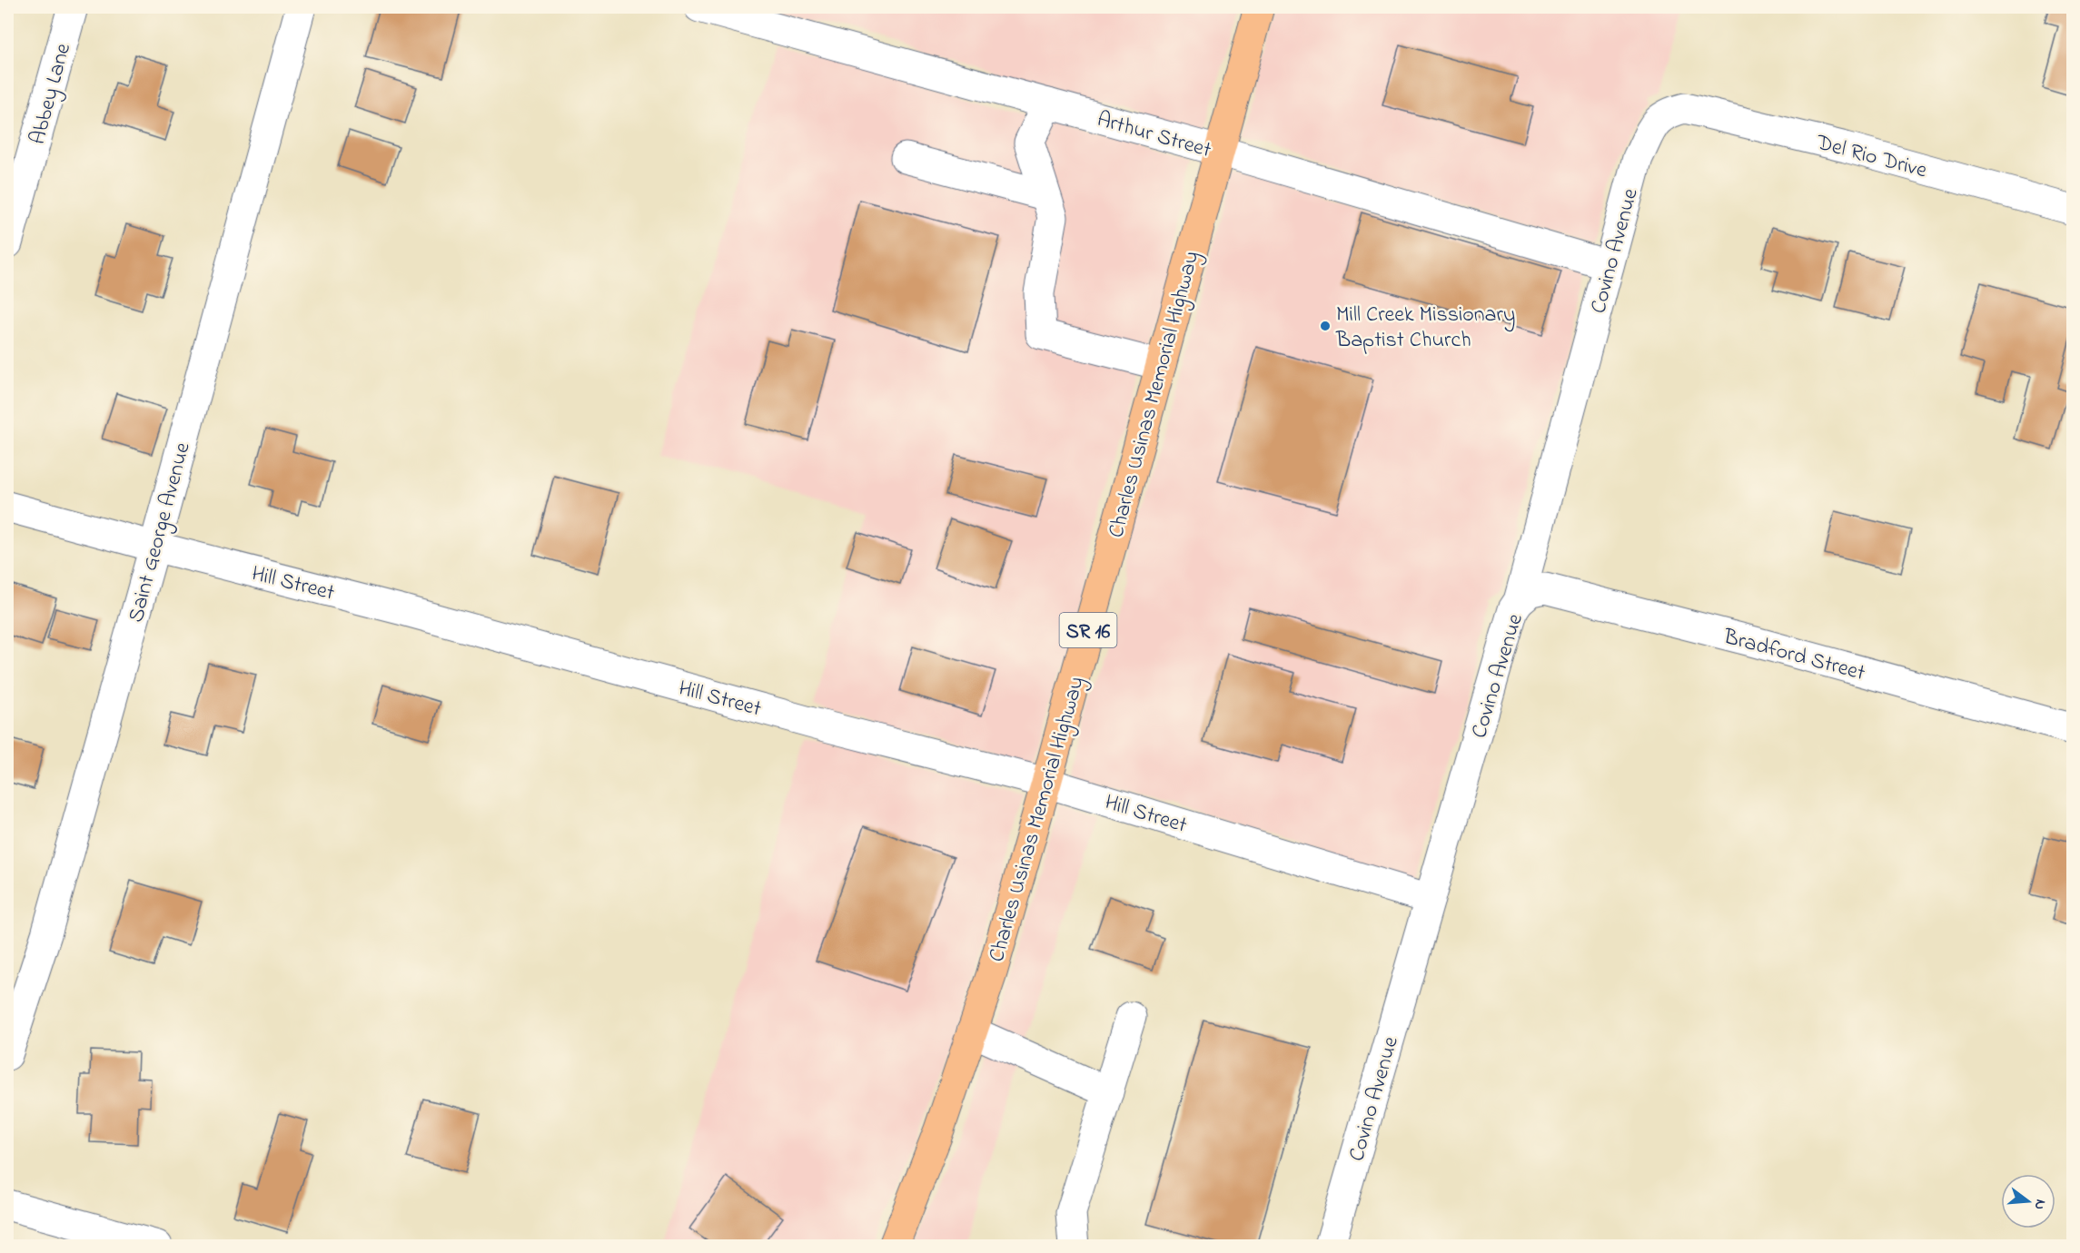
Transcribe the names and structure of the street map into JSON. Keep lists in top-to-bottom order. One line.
{"streets":{"highway":["Charles Usinas Memorial Highway","SR 16"],"street":["Abbey Lane","Arthur Street","Del Rio Drive","Covino Avenue","Saint George Avenue","Hill Street","Bradford Street"]},"crossings":[["Arthur Street","Covino Avenue"],["Arthur Street","Charles Usinas Memorial Highway"],["Del Rio Drive","Covino Avenue"],["Covino Avenue","Hill Street"],["Covino Avenue","Bradford Street"],["Charles Usinas Memorial Highway","Hill Street"],["Saint George Avenue","Hill Street"]],"places":["Mill Creek Missionary Baptist Church"],"north":"right"}
